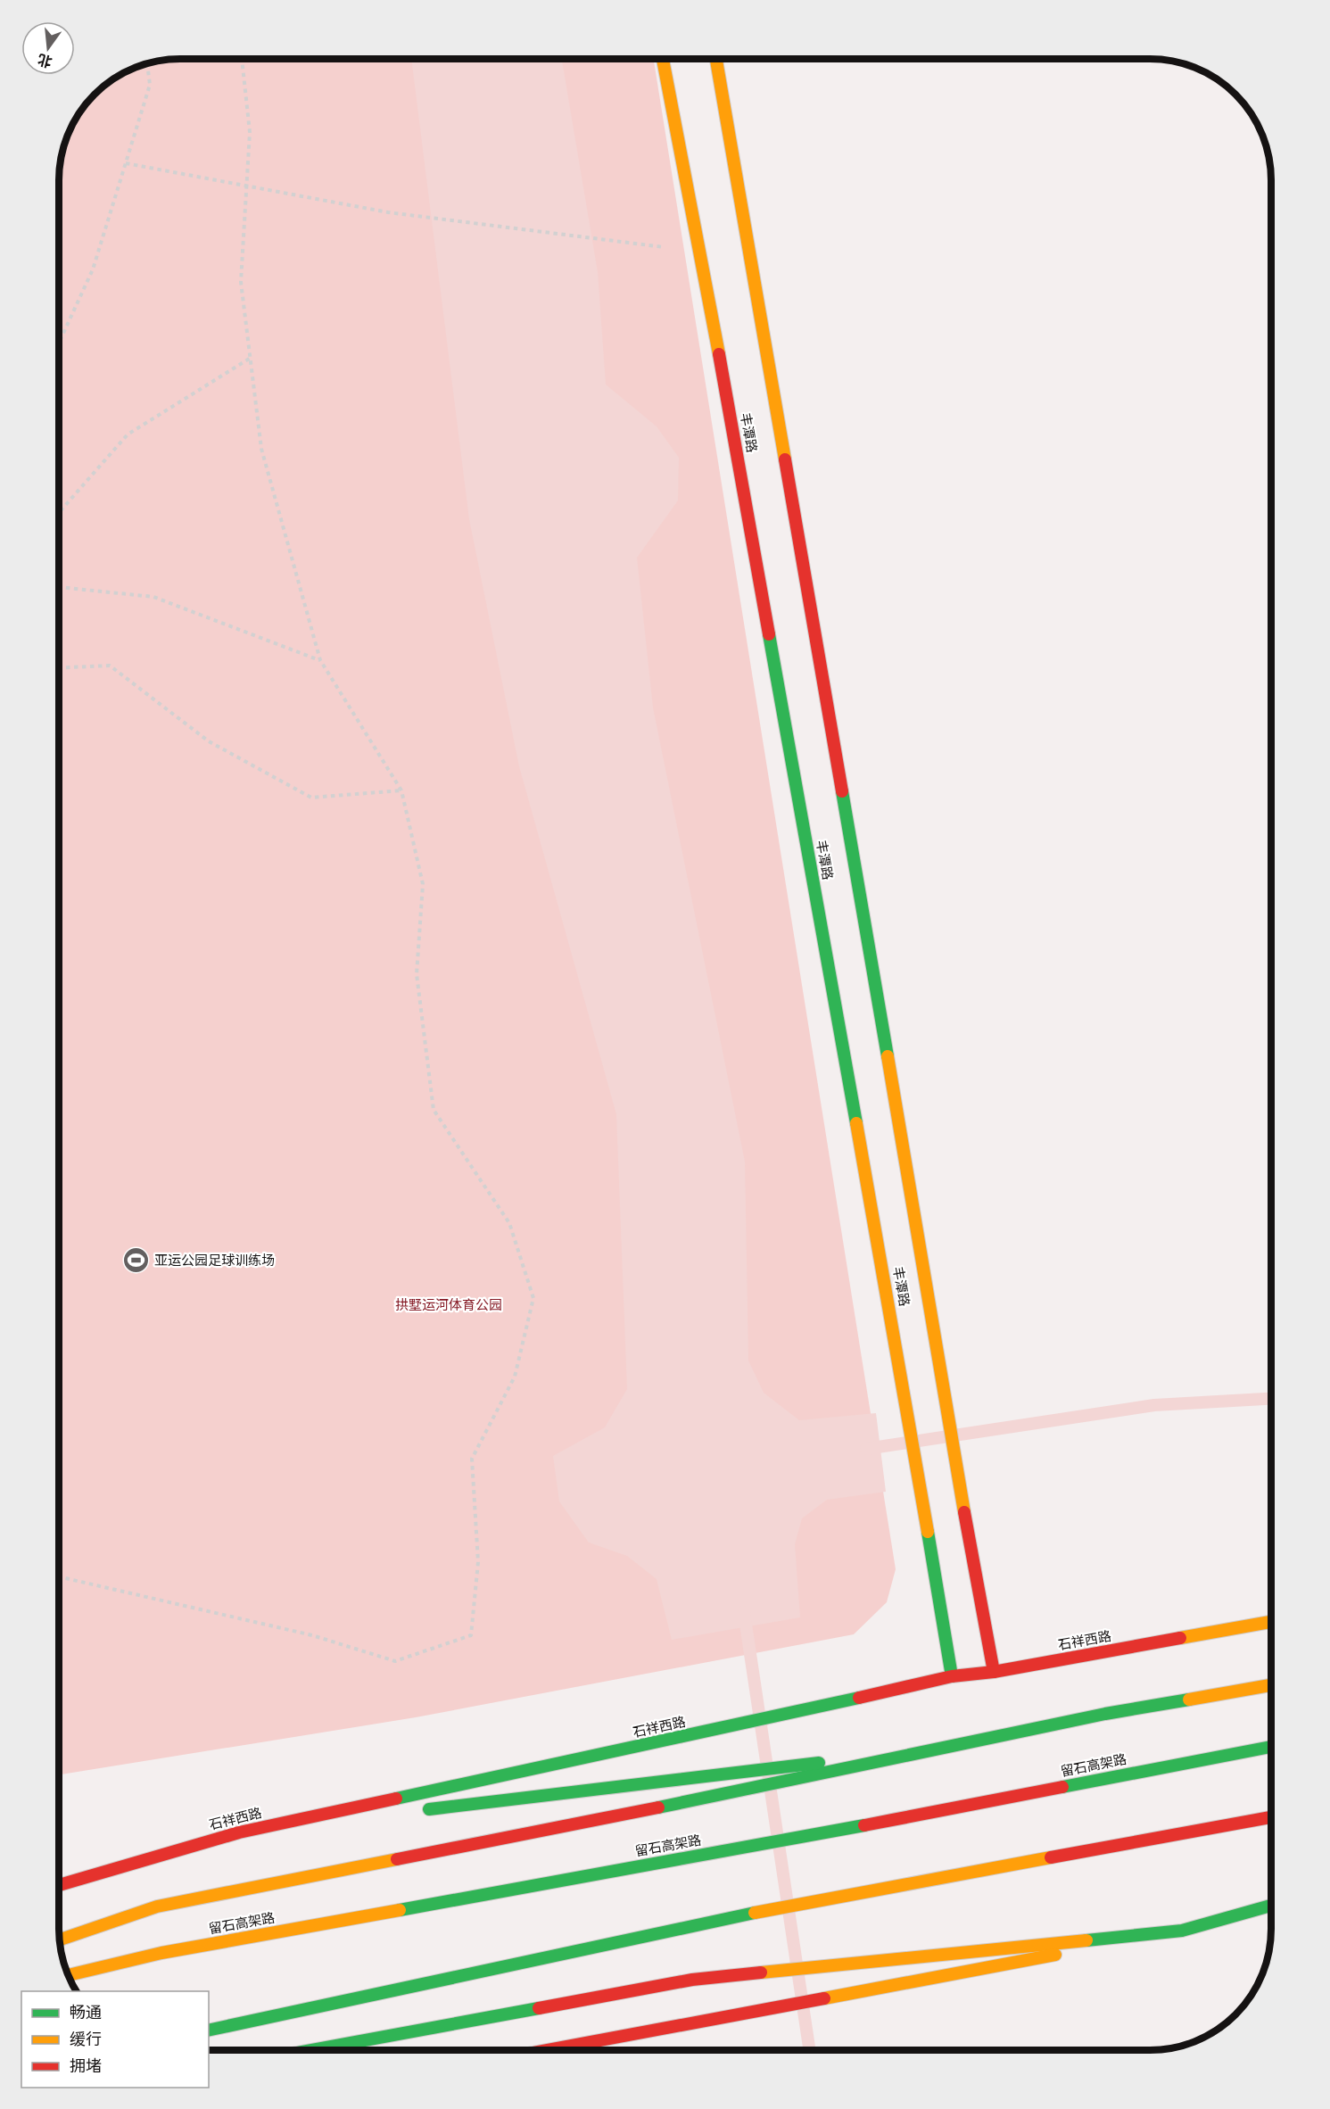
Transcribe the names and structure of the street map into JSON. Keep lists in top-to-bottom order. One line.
{"streets":{"main road":["丰潭路","石祥西路","留石高架路"]},"crossings":[["丰潭路","石祥西路"]],"parks":["拱墅运河体育公园"],"places":{"sports":["亚运公园足球训练场"]},"legend":["畅通","缓行","拥堵"],"north":"bottom"}
